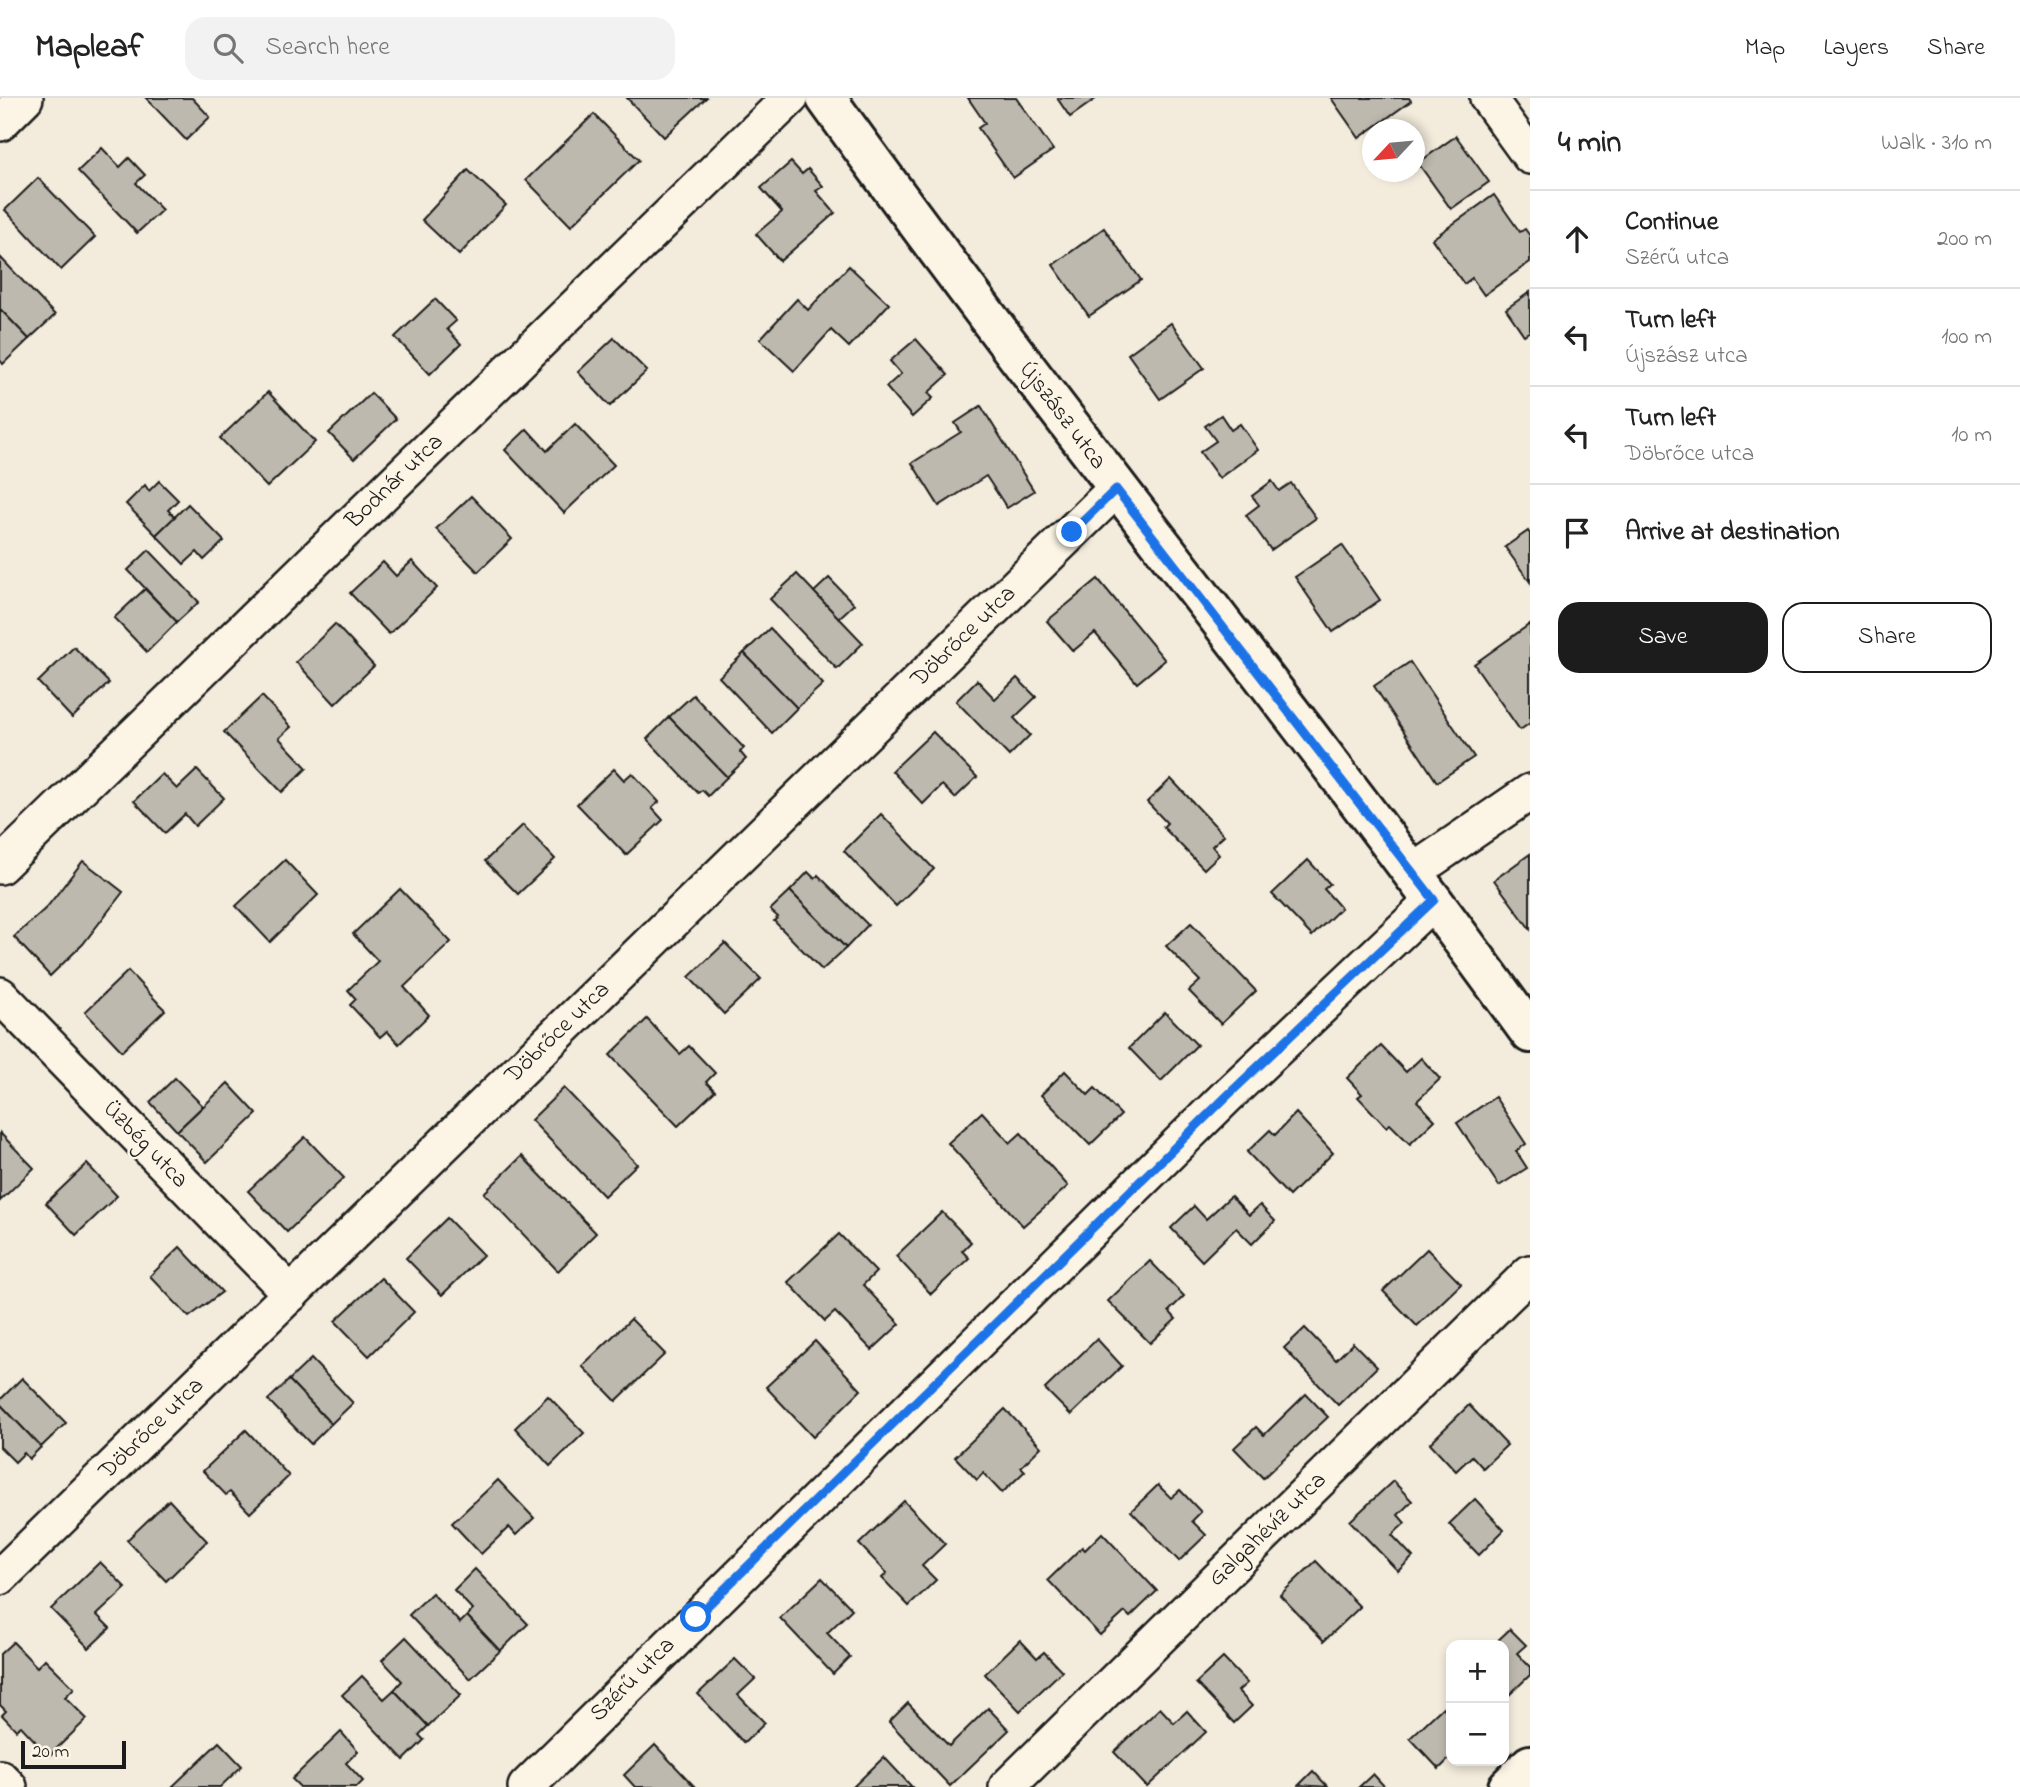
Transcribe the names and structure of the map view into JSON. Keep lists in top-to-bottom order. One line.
{"streets":{"street":["Újszász utca","Bodnár utca","Döbrőce utca","Üzbég utca","Galgahévíz utca","Szérű utca"]},"crossings":[["Újszász utca","Döbrőce utca"],["Újszász utca","Szérű utca"],["Döbrőce utca","Üzbég utca"]],"scale_bar":"20 m","north":"bottom left","page":{"header":"Mapleaf","search":"Search here","nav":["Map","Layers","Share"],"heading":["4 min","Walk · 310 m"],"list":[["Continue","Szérű utca","200 m"],["Turn left","Újszász utca","100 m"],["Turn left","Döbrőce utca","10 m"],"Arrive at destination"],"buttons":["Save","Share"],"map_buttons":["+","−"],"scale":"20 m"}}
